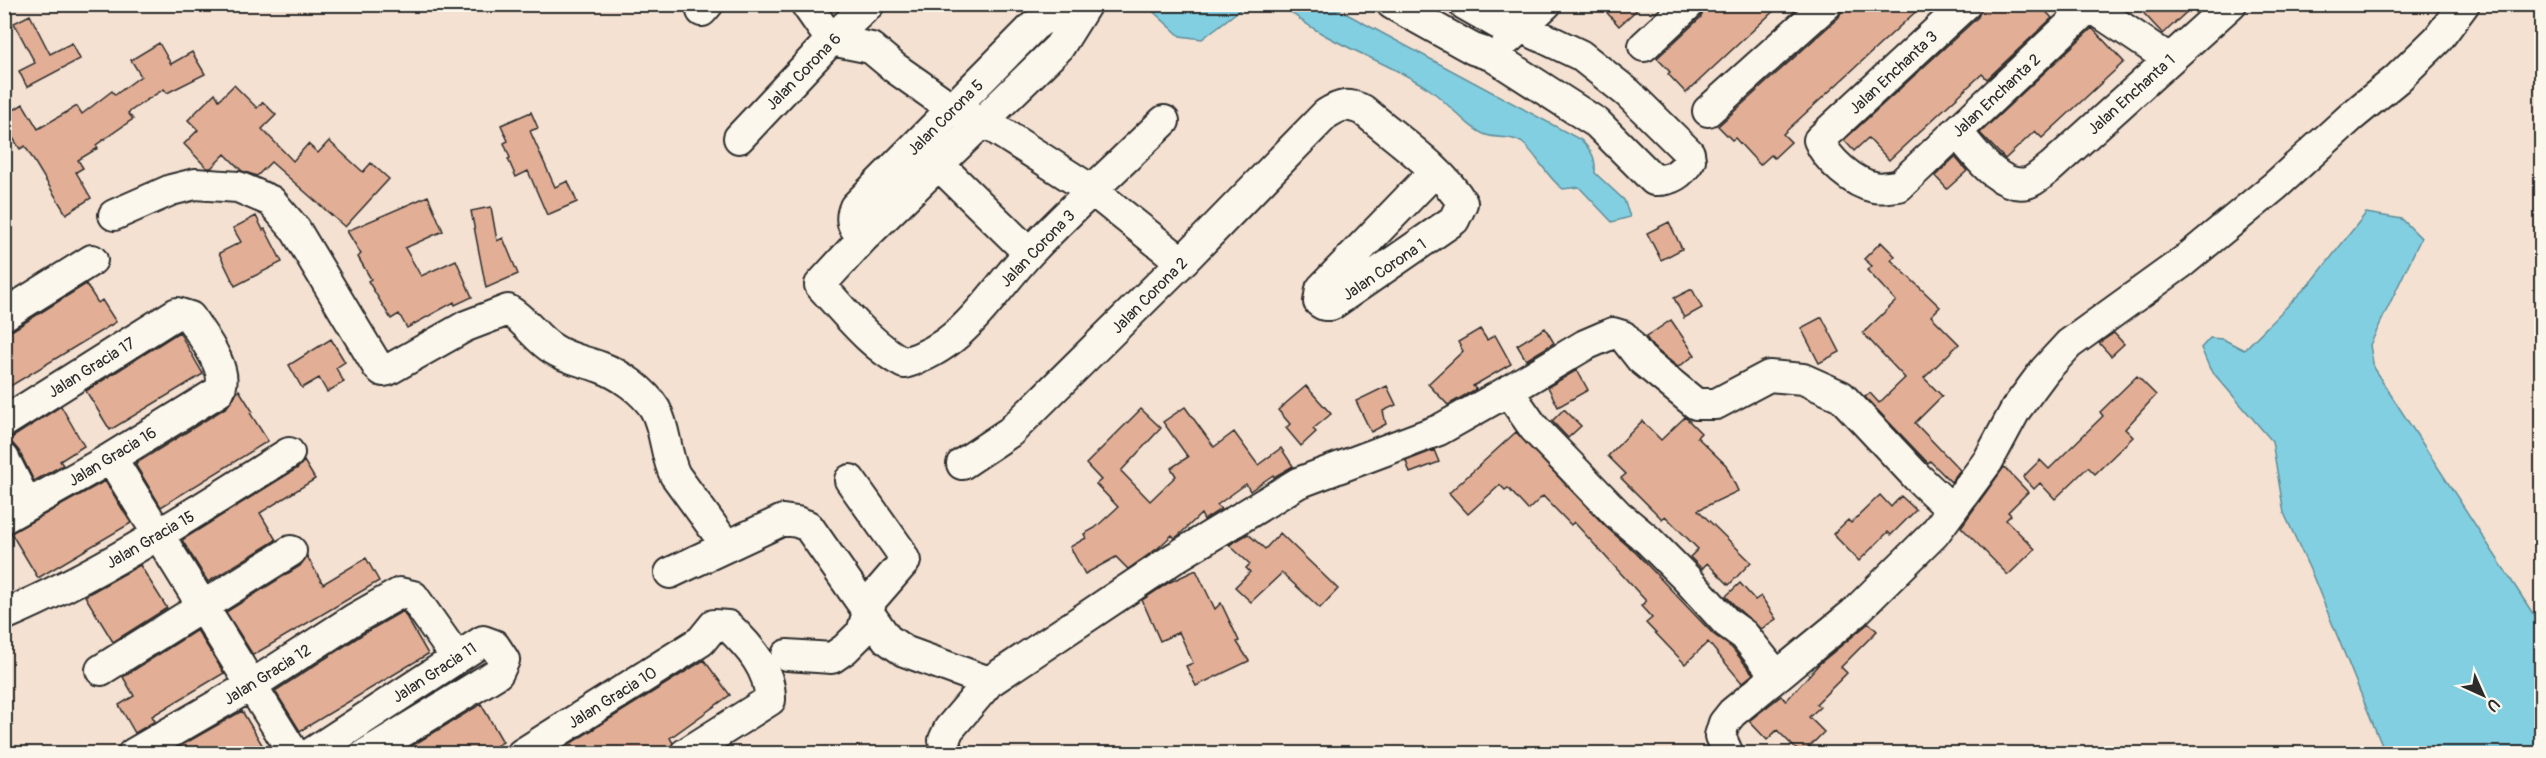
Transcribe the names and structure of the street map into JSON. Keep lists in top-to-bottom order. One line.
{"streets":{"street":["Jalan Corona 6","Jalan Enchanta 3","Jalan Enchanta 1","Jalan Enchanta 2","Jalan Corona 5","Jalan Corona 3","Jalan Corona 1","Jalan Corona 2","Jalan Gracia 17","Jalan Gracia 16","Jalan Gracia 15","Jalan Gracia 11","Jalan Gracia 12","Jalan Gracia 10"]},"crossings":[["Jalan Enchanta 3","Jalan Enchanta 2"],["Jalan Enchanta 1","Jalan Enchanta 2"],["Jalan Corona 5","Jalan Corona 3"],["Jalan Corona 1","Jalan Corona 2"],["Jalan Gracia 17","Jalan Gracia 16"],["Jalan Gracia 11","Jalan Gracia 12"]],"north":"bottom right"}
